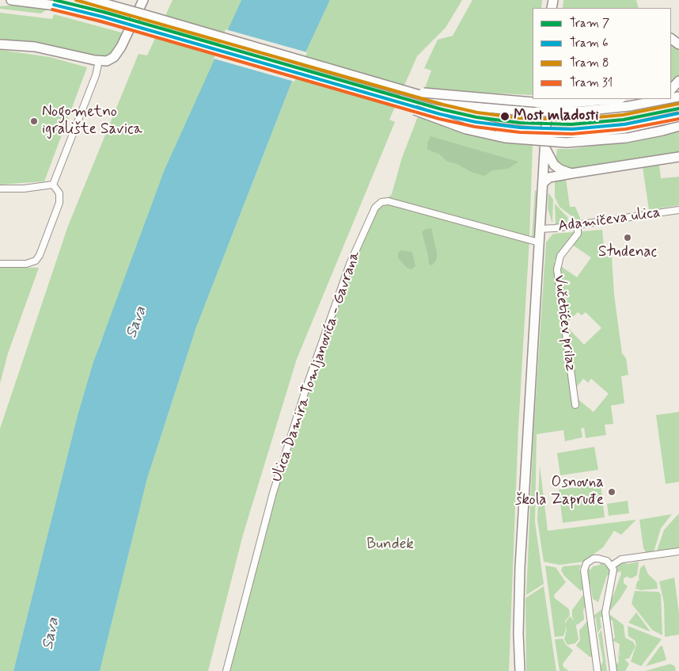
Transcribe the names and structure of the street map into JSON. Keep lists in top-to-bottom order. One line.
{"streets":{"street":["Adamičeva ulica","Vučetićev prilaz","Ulica Damira Tomljanovića - Gavrana"]},"crossings":[["Adamičeva ulica","Vučetićev prilaz"]],"water":["Sava"],"parks":["Bundek"],"places":["Most mladosti","Nogometno igralište Savica","Studenac","Osnovna škola Zapruđe"],"lines":["tram line 7","tram line 8","tram line 6","tram line 31"],"legend":["Tram 7","Tram 6","Tram 8","Tram 31"]}
